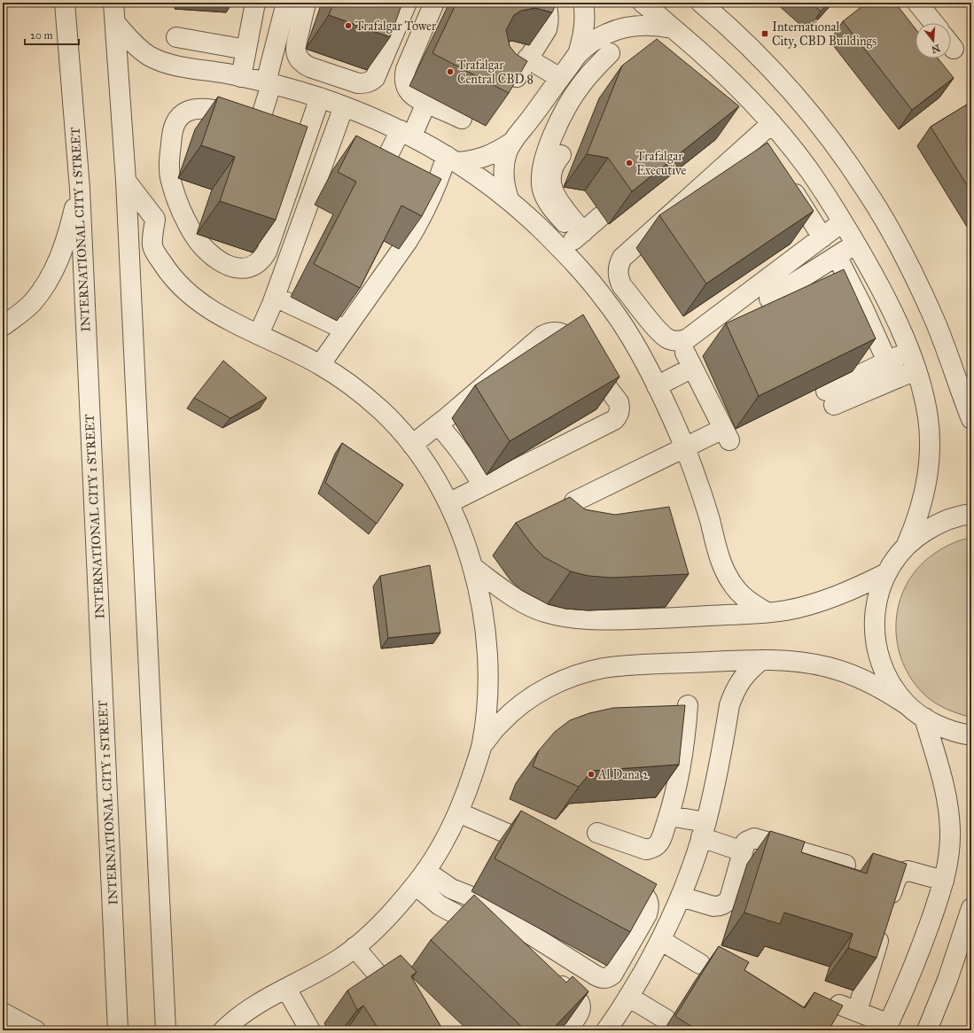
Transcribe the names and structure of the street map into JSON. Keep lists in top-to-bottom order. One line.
{"streets":{"street":["INTERNATIONAL CITY 1 STREET"]},"places":{"other":["Trafalgar Tower","Trafalgar Central CBD 8","Trafalgar Executive","Al Dana 2"],"transit":["International City, CBD Buildings"]},"scale_bar":"20 m","north":"bottom"}
